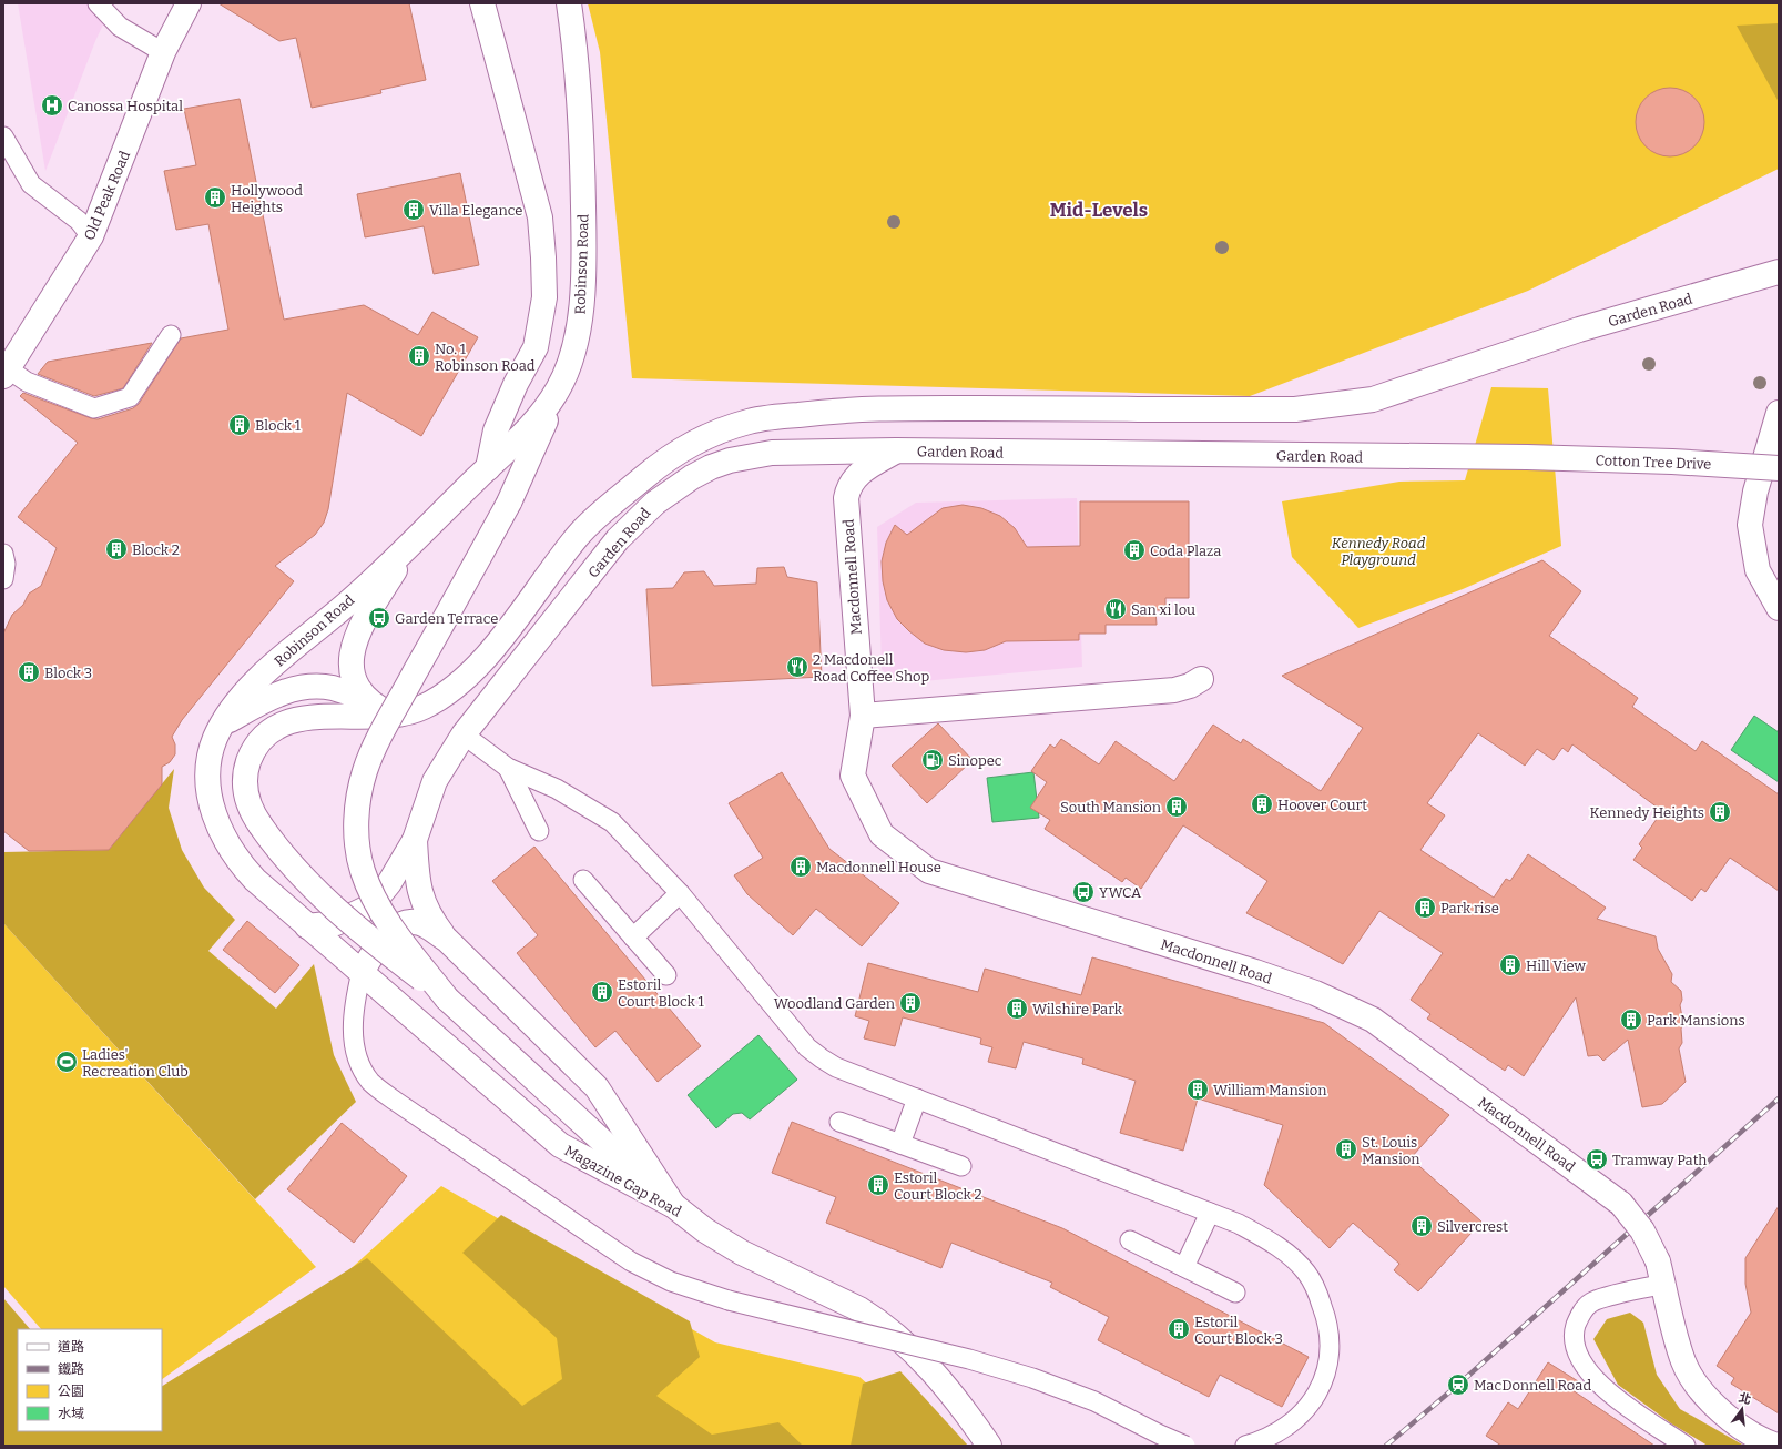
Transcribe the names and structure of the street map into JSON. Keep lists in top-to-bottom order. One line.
{"streets":{"main road":["Old Peak Road","Robinson Road","Garden Road","Cotton Tree Drive","Macdonnell Road","Magazine Gap Road"]},"crossings":[["Garden Road","Cotton Tree Drive"],["Garden Road","Macdonnell Road"],["Garden Road","Magazine Gap Road"]],"districts":["Mid-Levels"],"parks":["Kennedy Road Playground"],"places":{"hospital":["Canossa Hospital"],"building":["Hollywood Heights","Villa Elegance","No. 1 Robinson Road","Block 1","Block 2","Coda Plaza","Block 3","Hoover Court","South Mansion","Kennedy Heights","Macdonnell House","Park rise","Hill View","Estoril Court Block 1","Woodland Garden","Wilshire Park","Park Mansions","William Mansion","St. Louis Mansion","Estoril Court Block 2","Silvercrest","Estoril Court Block 3"],"restaurant":["San xi lou","2 Macdonell Road Coffee Shop"],"bus stop":["Garden Terrace","YWCA","Tramway Path"],"fuel station":["Sinopec"],"sports":["Ladies' Recreation Club"],"station":["MacDonnell Road"]},"legend":["道路","鐵路","公園","水域"],"north":"top"}
